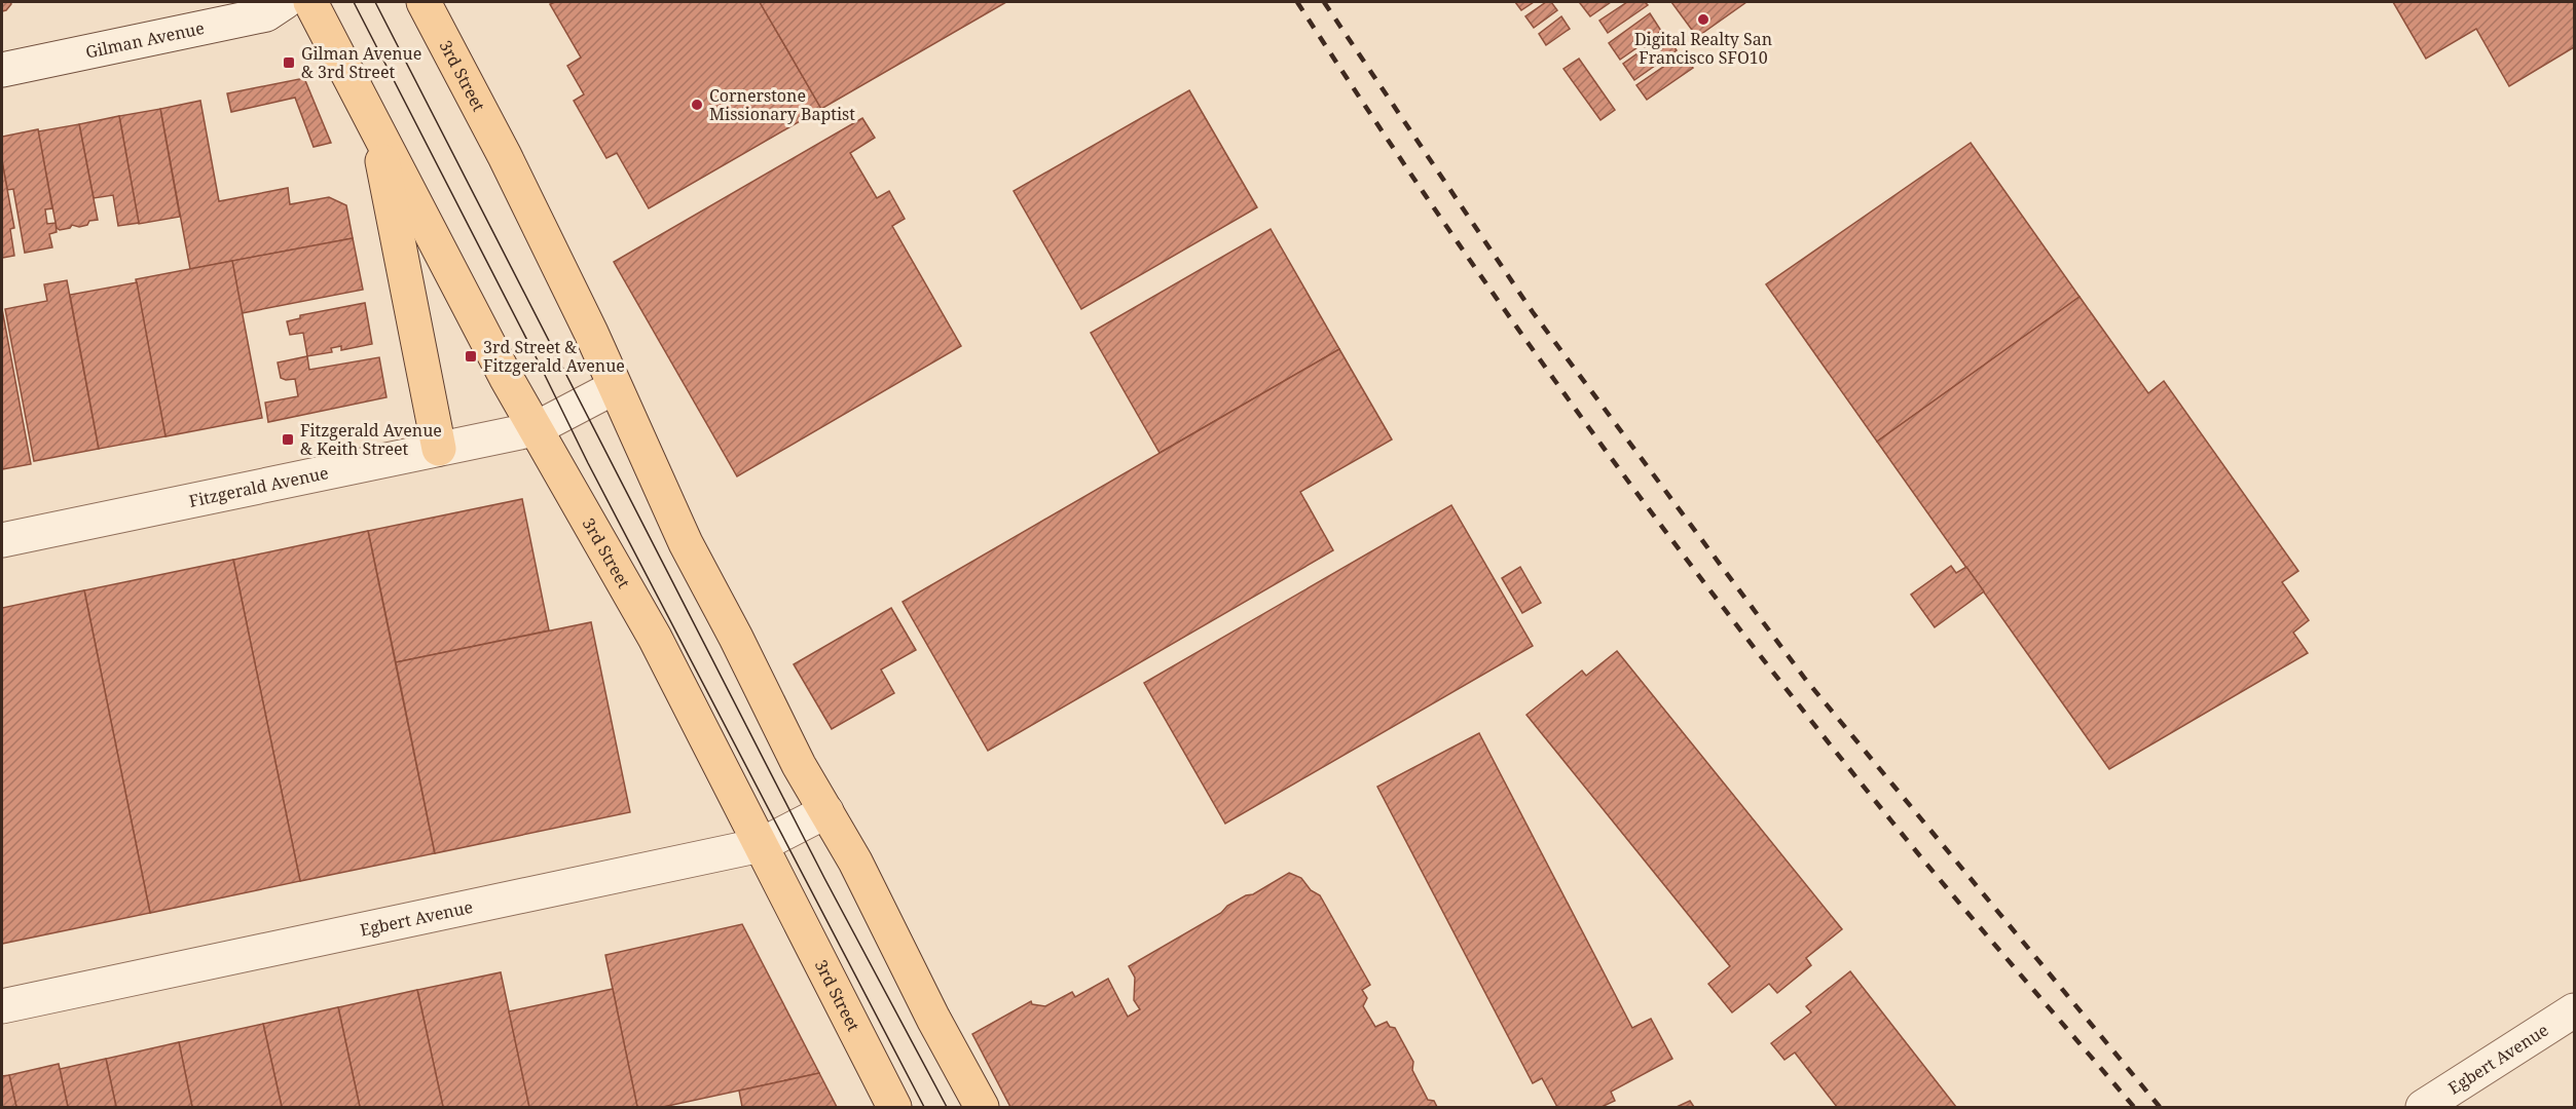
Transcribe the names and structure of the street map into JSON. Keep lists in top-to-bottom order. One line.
{"streets":{"main road":["3rd Street"],"street":["Gilman Avenue","Fitzgerald Avenue","Egbert Avenue"]},"crossings":[["3rd Street","Fitzgerald Avenue"],["3rd Street","Egbert Avenue"]],"places":{"other":["Digital Realty San Francisco SFO10","Cornerstone Missionary Baptist"],"transit":["Gilman Avenue & 3rd Street","3rd Street & Fitzgerald Avenue","Fitzgerald Avenue & Keith Street"]}}
